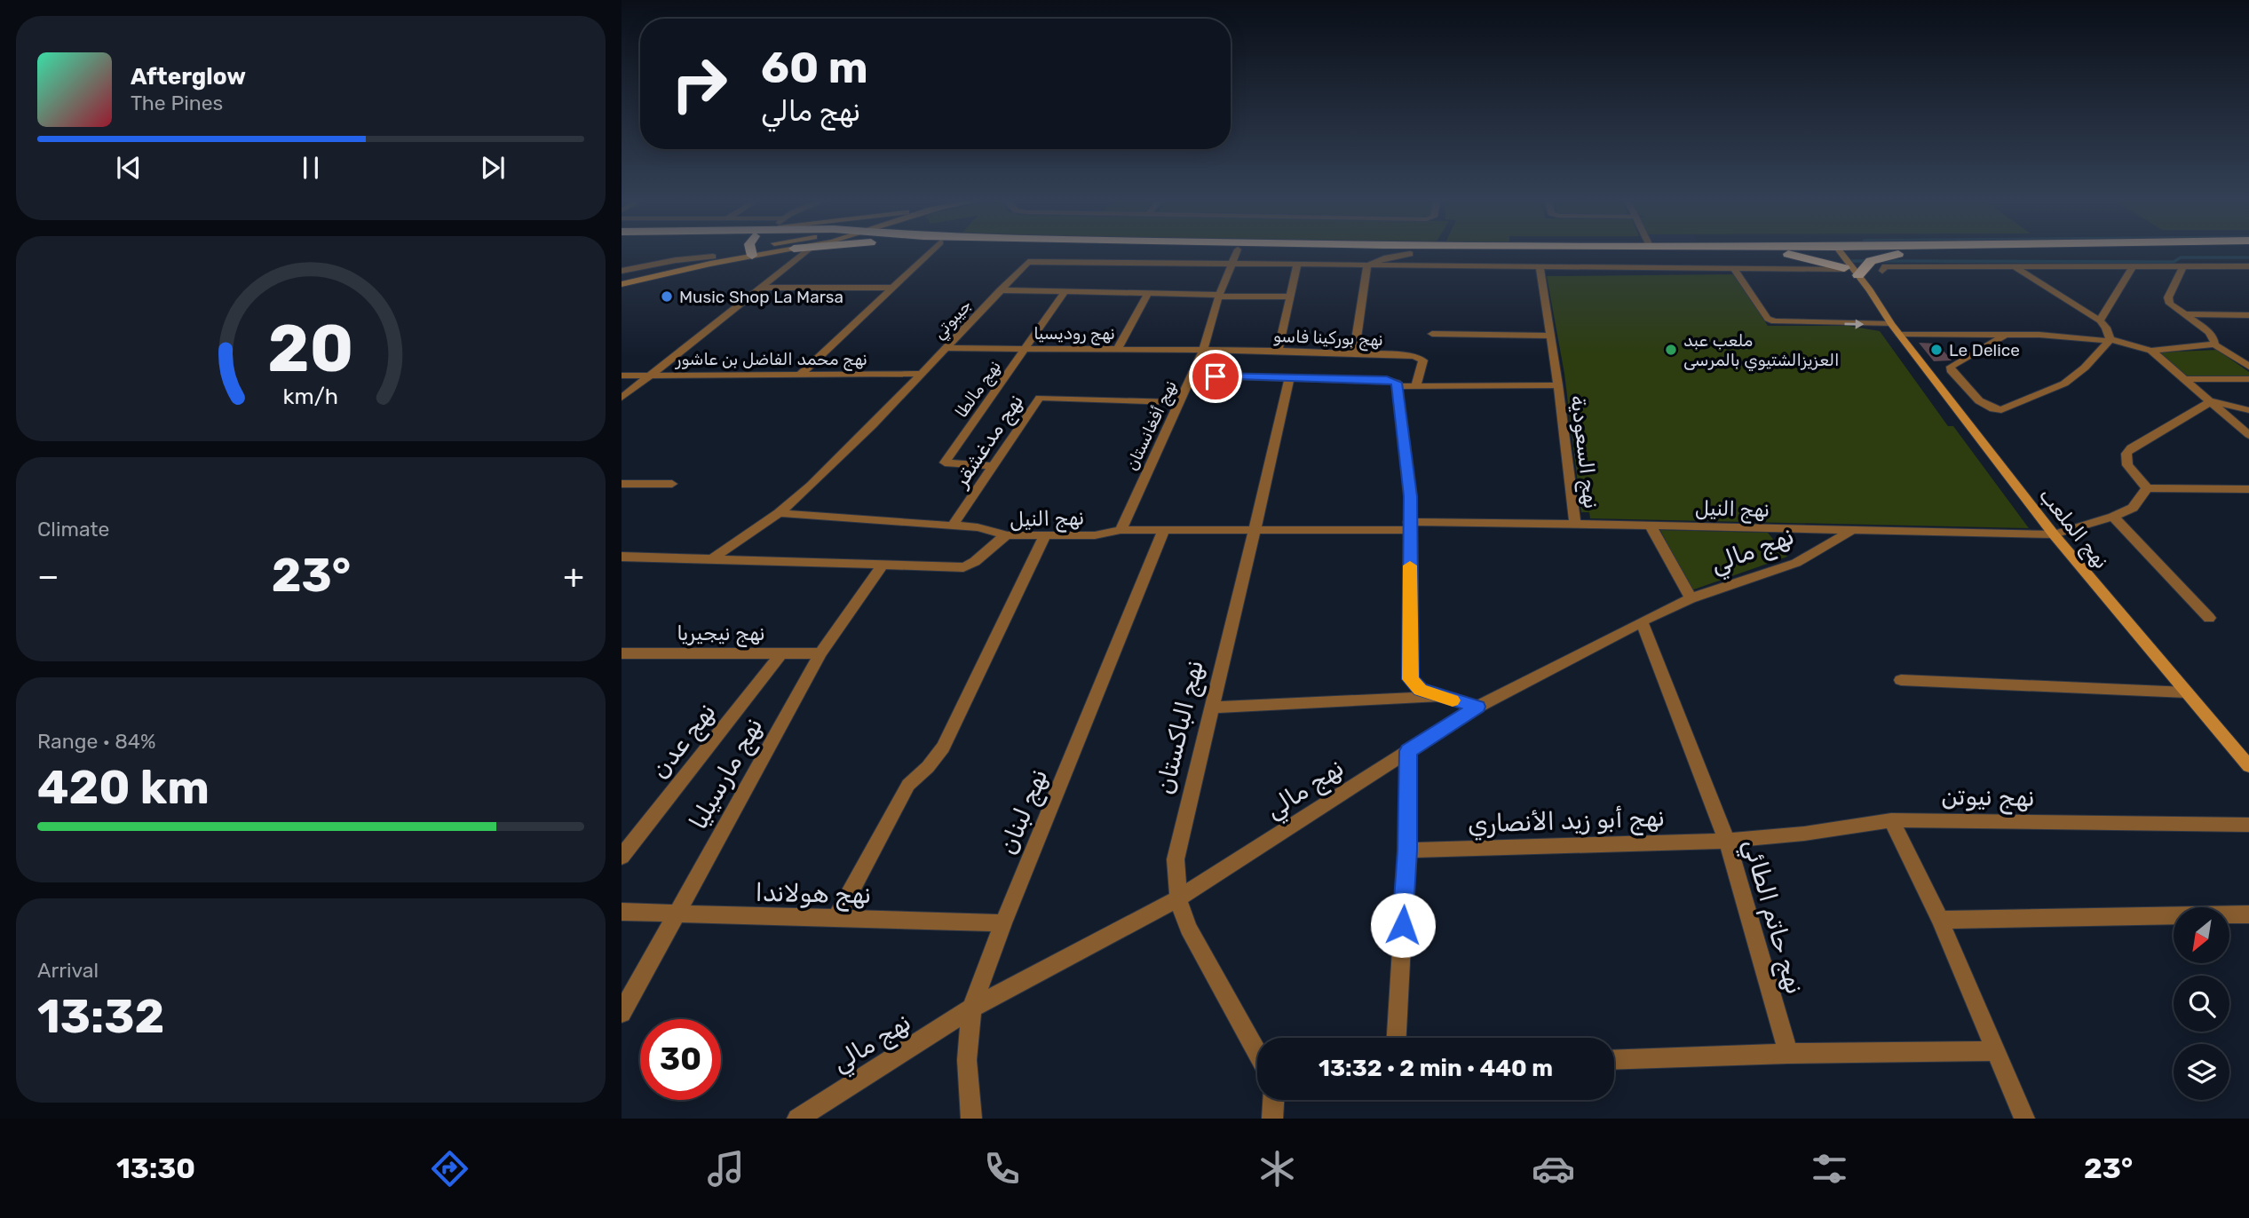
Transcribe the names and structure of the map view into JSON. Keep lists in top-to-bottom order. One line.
{"streets":{"street":["جيبوتي","نهج روديسيا","نهج بوركينا فاسو","نهج محمد الفاضل بن عاشور","نهج مالطا","نهج أفغانستان","نهج مدغشقر","نهج السعودية","نهج النيل","نهج الملعب","نهج مالي","نهج نيجيريا","نهج الباكستان","نهج عدن","نهج مارسيليا","نهج نيوتن","نهج لبنان","نهج أبو زيد الأنصاري","نهج هولاندا","نهج حاتم الطائي"]},"crossings":[["جيبوتي","نهج روديسيا"],["جيبوتي","نهج محمد الفاضل بن عاشور"],["جيبوتي","نهج أفغانستان"],["جيبوتي","نهج السعودية"],["جيبوتي","نهج النيل"],["جيبوتي","نهج الملعب"],["نهج روديسيا","نهج بوركينا فاسو"],["نهج روديسيا","نهج مالطا"],["نهج روديسيا","نهج أفغانستان"],["نهج بوركينا فاسو","نهج أفغانستان"],["نهج مالطا","نهج مدغشقر"],["نهج أفغانستان","نهج مدغشقر"],["نهج أفغانستان","نهج النيل"],["نهج السعودية","نهج النيل"],["نهج النيل","نهج الملعب"],["نهج النيل","نهج مالي"],["نهج النيل","نهج الباكستان"],["نهج النيل","نهج مارسيليا"],["نهج النيل","نهج لبنان"],["نهج مالي","نهج الباكستان"],["نهج مالي","نهج لبنان"],["نهج مالي","نهج حاتم الطائي"],["نهج نيجيريا","نهج عدن"],["نهج نيجيريا","نهج مارسيليا"],["نهج مارسيليا","نهج هولاندا"],["نهج نيوتن","نهج أبو زيد الأنصاري"],["نهج نيوتن","نهج حاتم الطائي"],["نهج لبنان","نهج هولاندا"],["نهج أبو زيد الأنصاري","نهج حاتم الطائي"]],"places":["Music Shop La Marsa","ملعب عبد العزيزالشتيوي بالمرسى","Le Delice"],"north":"bottom left","page":{"turn":["60 m","نهج مالي"],"song":["Afterglow","The Pines"],"tile":["Climate",["Range · 84%","420 km"],["Arrival","13:32"]],"heat":["−","23°","+"],"limit":"30","trip":"13:32 · 2 min · 440 m","tabs":["13:30","23°"],"gauge":["20","km/h"]}}
